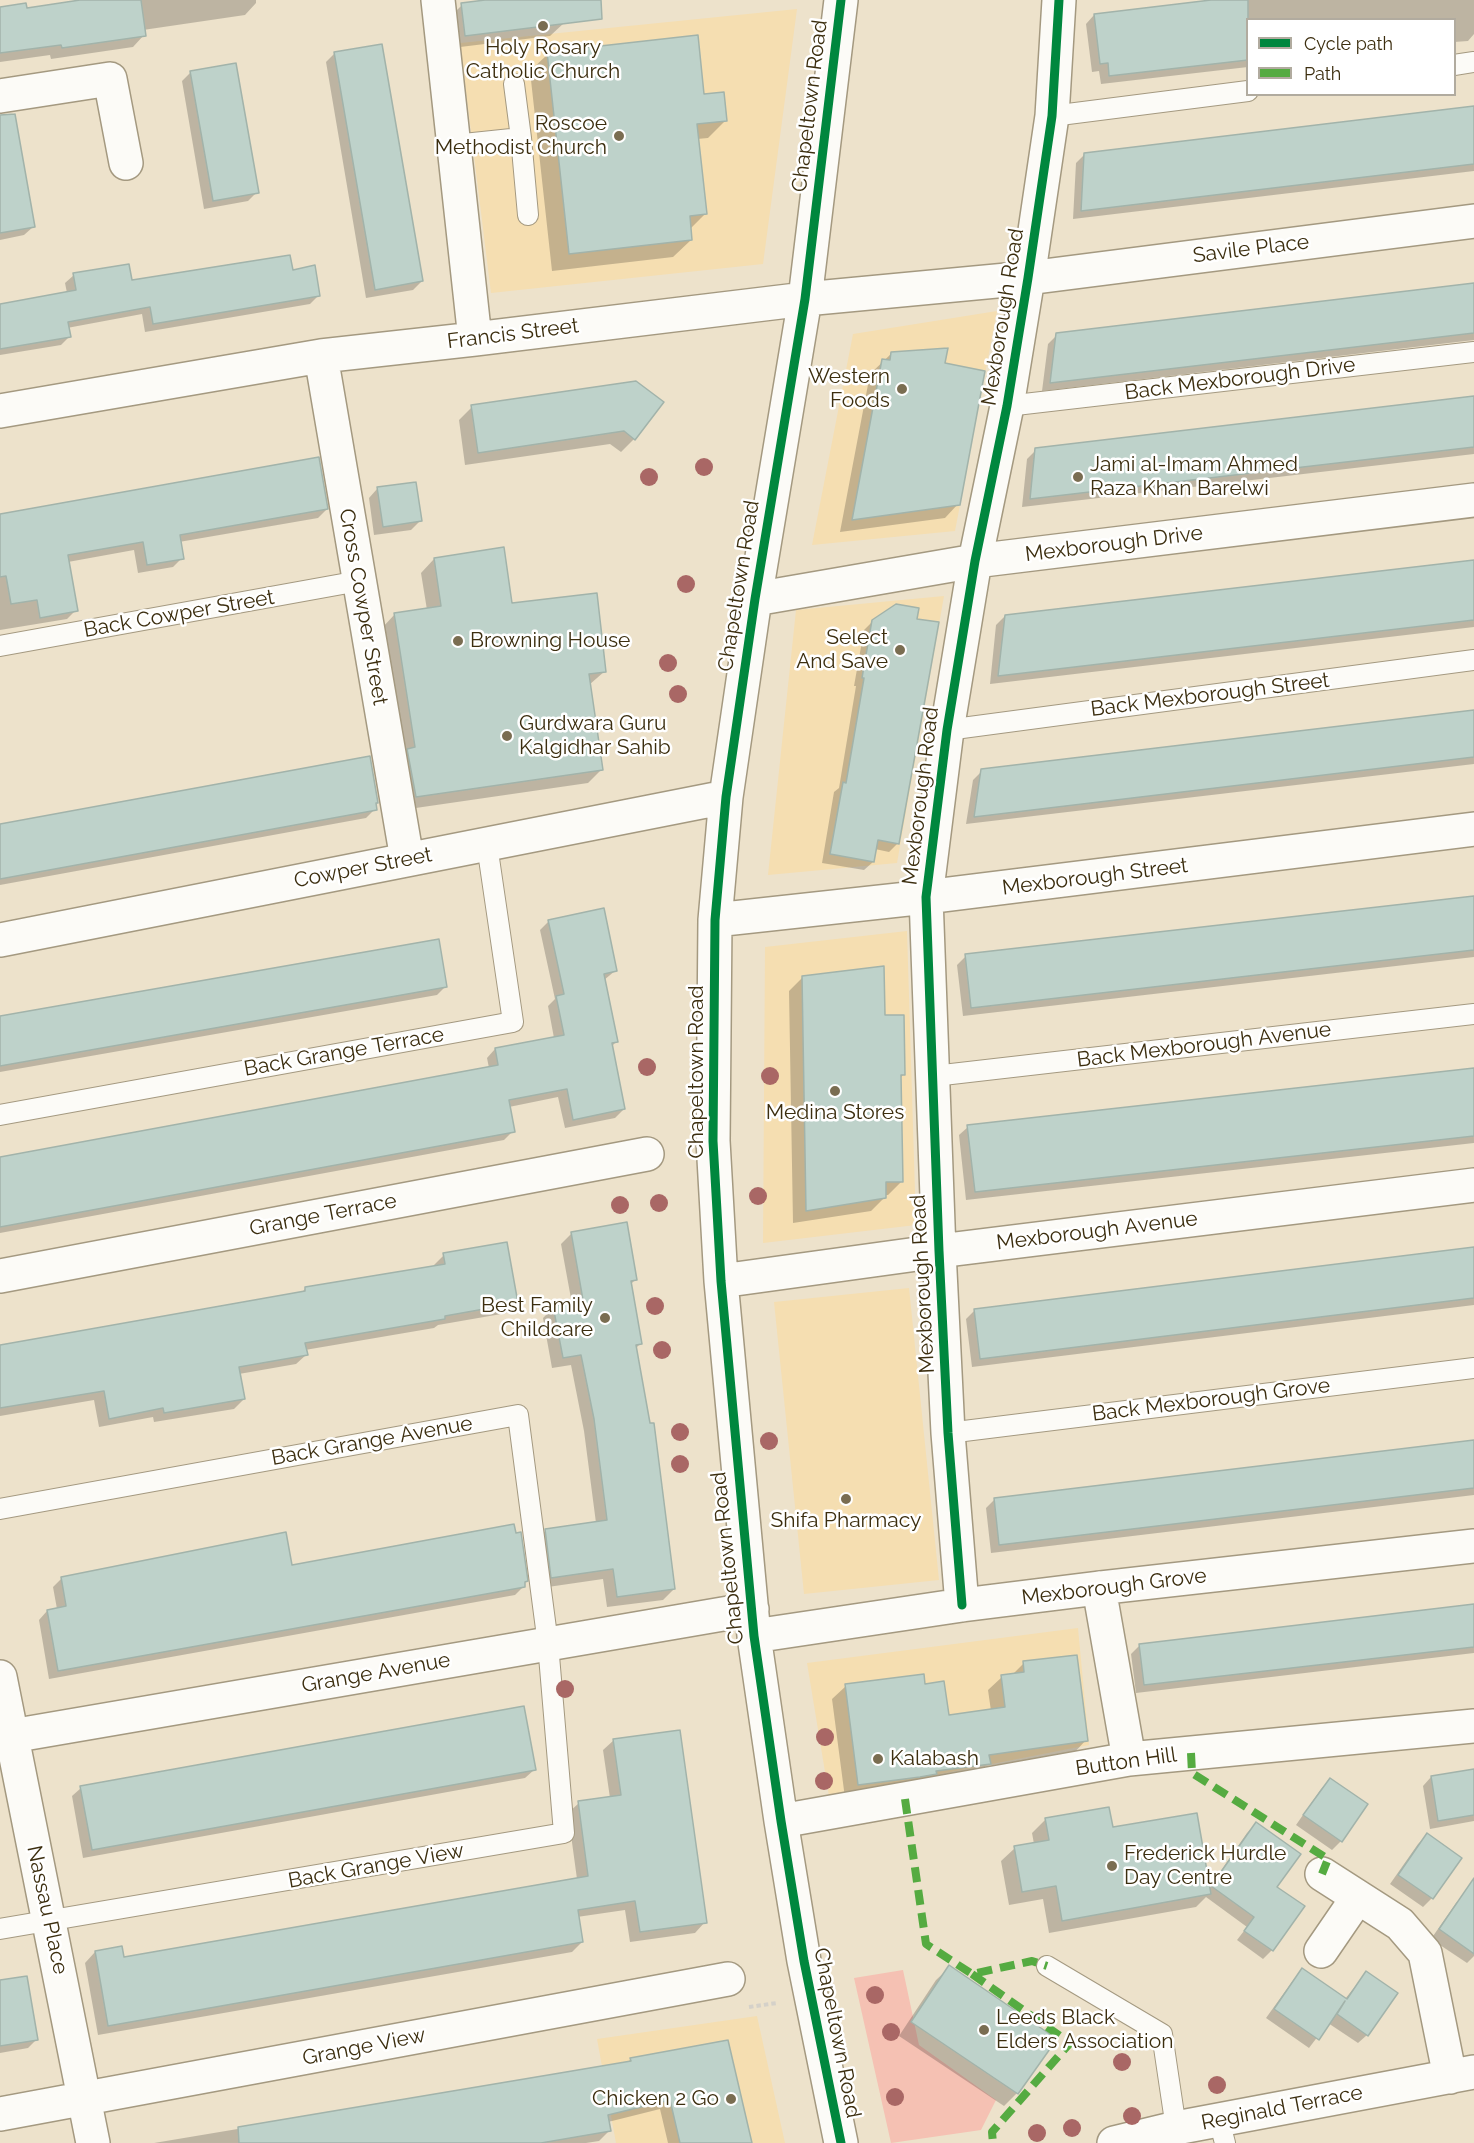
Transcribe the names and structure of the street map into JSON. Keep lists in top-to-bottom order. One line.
{"streets":{"street":["Chapeltown Road","Savile Place","Mexborough Road","Francis Street","Mexborough Drive","Cross Cowper Street","Cowper Street","Mexborough Street","Grange Terrace","Mexborough Avenue","Mexborough Grove","Grange Avenue","Button Hill","Nassau Place","Grange View","Reginald Terrace"],"lane":["Back Mexborough Drive","Back Cowper Street","Back Mexborough Street","Back Mexborough Avenue","Back Grange Terrace","Back Mexborough Grove","Back Grange Avenue","Back Grange View"]},"crossings":[["Chapeltown Road","Francis Street"],["Chapeltown Road","Mexborough Drive"],["Chapeltown Road","Cowper Street"],["Chapeltown Road","Mexborough Street"],["Chapeltown Road","Mexborough Avenue"],["Chapeltown Road","Mexborough Grove"],["Chapeltown Road","Grange Avenue"],["Chapeltown Road","Button Hill"],["Savile Place","Mexborough Road"],["Savile Place","Francis Street"],["Mexborough Road","Francis Street"],["Mexborough Road","Back Mexborough Drive"],["Mexborough Road","Mexborough Drive"],["Mexborough Road","Back Mexborough Street"],["Mexborough Road","Mexborough Street"],["Mexborough Road","Back Mexborough Avenue"],["Mexborough Road","Mexborough Avenue"],["Mexborough Road","Back Mexborough Grove"],["Mexborough Road","Mexborough Grove"],["Francis Street","Cross Cowper Street"],["Cross Cowper Street","Back Cowper Street"],["Cross Cowper Street","Cowper Street"],["Cowper Street","Back Grange Terrace"],["Back Grange Avenue","Grange Avenue"],["Back Grange Avenue","Back Grange View"],["Mexborough Grove","Grange Avenue"],["Grange Avenue","Back Grange View"],["Grange Avenue","Nassau Place"],["Back Grange View","Nassau Place"],["Nassau Place","Grange View"]],"places":["Holy Rosary Catholic Church","Roscoe Methodist Church","Western Foods","Jami al-Imam Ahmed Raza Khan Barelwi","Browning House","Select And Save","Gurdwara Guru Kalgidhar Sahib","Medina Stores","Best Family Childcare","Shifa Pharmacy","Kalabash","Frederick Hurdle Day Centre","Leeds Black Elders Association","Chicken 2 Go"],"legend":["Cycle path","Path"]}
